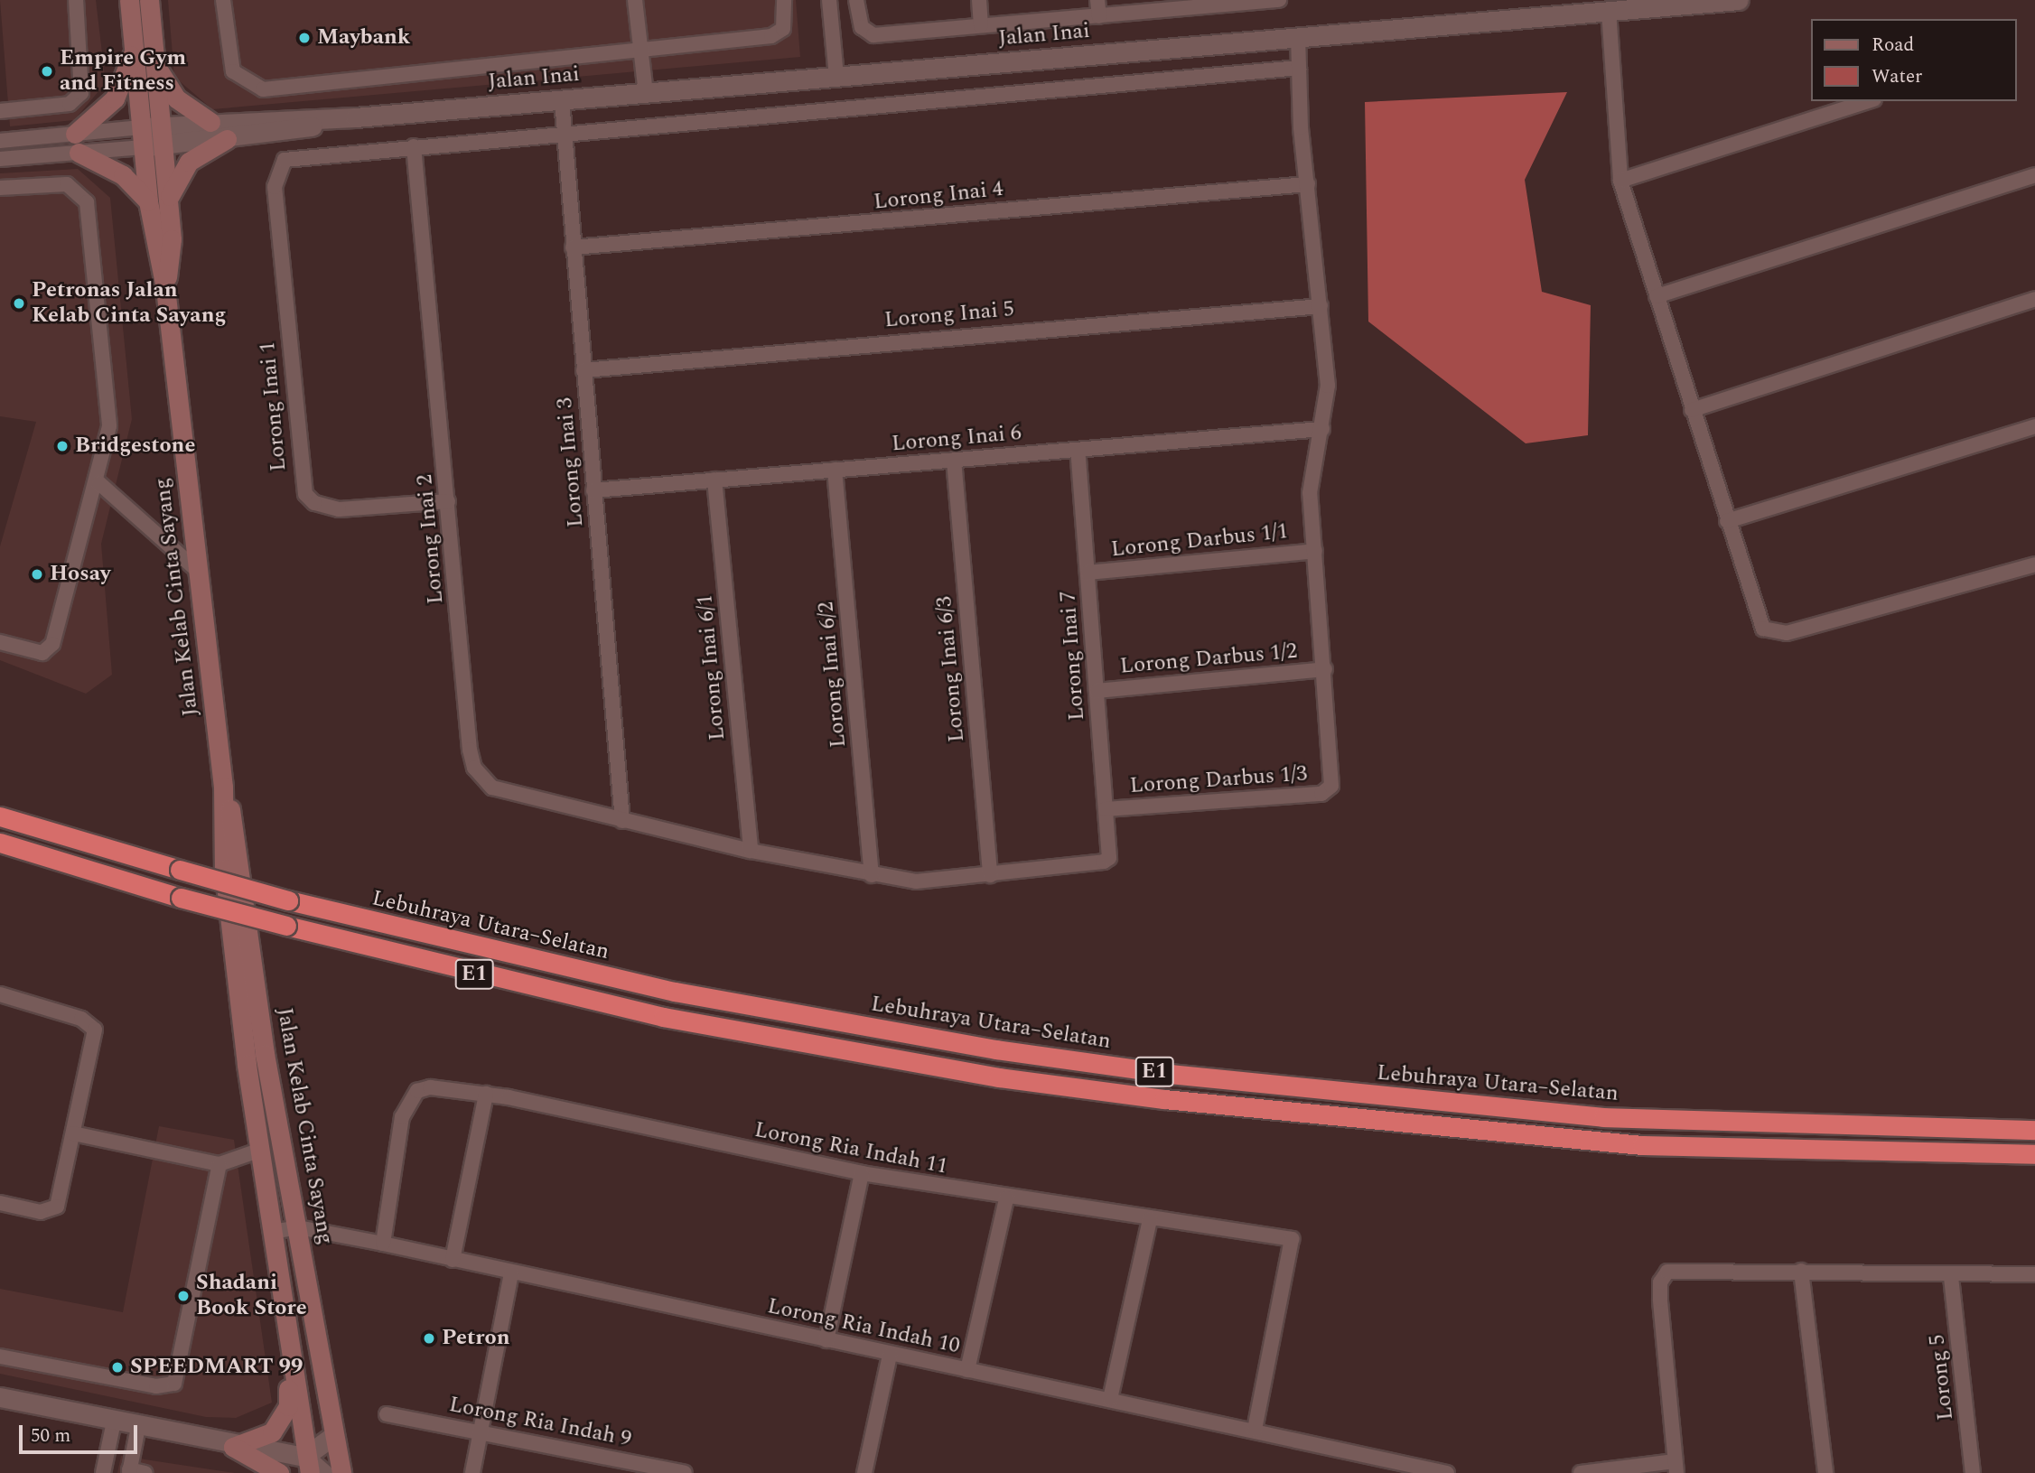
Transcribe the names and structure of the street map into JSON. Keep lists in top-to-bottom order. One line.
{"streets":{"highway":["Lebuhraya Utara–Selatan","E1"],"main road":["Jalan Kelab Cinta Sayang"],"street":["Jalan Inai","Lorong Inai 4","Lorong Inai 5","Lorong Inai 1","Lorong Inai 6","Lorong Inai 3","Lorong Inai 2","Lorong Darbus 1/1","Lorong Inai 7","Lorong Darbus 1/2","Lorong Inai 6/1","Lorong Inai 6/3","Lorong Inai 6/2","Lorong Darbus 1/3","Lorong Ria Indah 11","Lorong Ria Indah 10","Lorong 5","Lorong Ria Indah 9"]},"crossings":[["Jalan Inai","Lorong Inai 3"],["Jalan Inai","Jalan Kelab Cinta Sayang"],["Lorong Inai 4","Lorong Inai 3"],["Lorong Inai 5","Lorong Inai 3"],["Lorong Inai 1","Lorong Inai 2"],["Lorong Inai 6","Lorong Inai 3"],["Lorong Inai 6","Lorong Inai 7"],["Lorong Inai 6","Lorong Inai 6/1"],["Lorong Inai 6","Lorong Inai 6/3"],["Lorong Inai 6","Lorong Inai 6/2"],["Lorong Inai 3","Lorong Inai 2"],["Lorong Inai 2","Lorong Inai 7"],["Lorong Inai 2","Lorong Inai 6/1"],["Lorong Inai 2","Lorong Inai 6/3"],["Lorong Inai 2","Lorong Inai 6/2"],["Lorong Darbus 1/1","Lorong Inai 7"],["Jalan Kelab Cinta Sayang","Lorong Ria Indah 10"],["Lorong Inai 7","Lorong Darbus 1/2"],["Lorong Inai 7","Lorong Darbus 1/3"],["Lorong Darbus 1/2","Lorong Darbus 1/3"],["Lorong Ria Indah 11","Lorong Ria Indah 10"]],"places":["Maybank","Empire Gym and Fitness","Petronas Jalan Kelab Cinta Sayang","Bridgestone","Hosay","Shadani Book Store","Petron","SPEEDMART 99"],"legend":["Road","Water"],"scale_bar":"50 m"}
